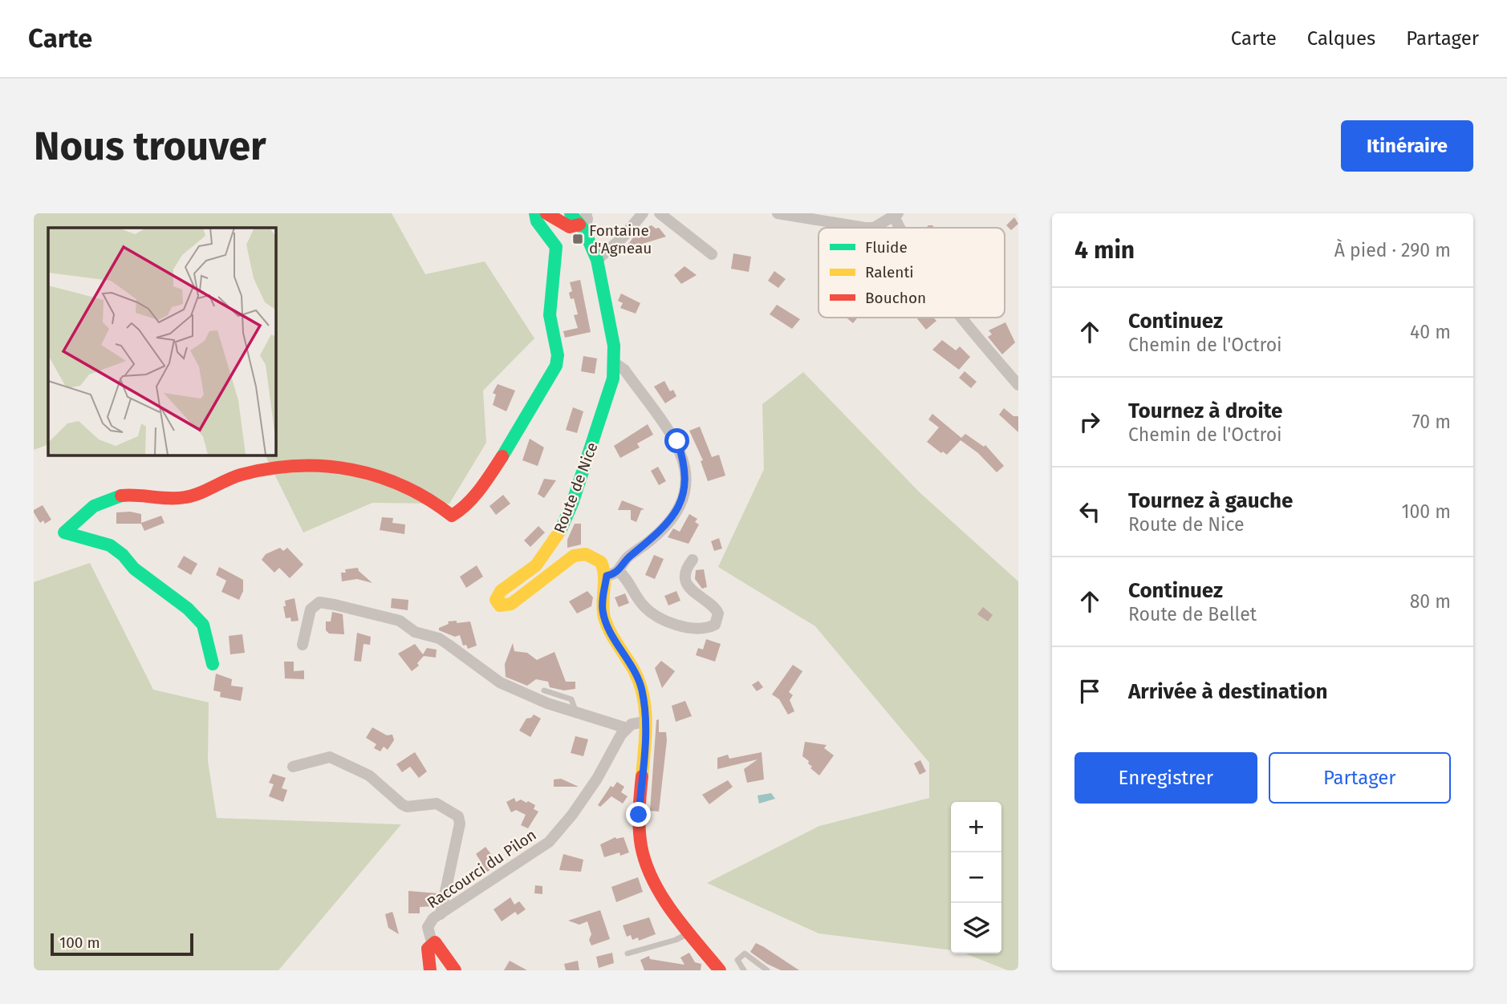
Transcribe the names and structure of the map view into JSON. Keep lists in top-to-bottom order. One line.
{"streets":{"street":["Route de Nice","Raccourci du Pilon"]},"places":{"transit":["Fontaine d'Agneau"]},"legend":["Fluide","Ralenti","Bouchon"],"scale_bar":"100 m","page":{"header":"Carte","nav":["Carte","Calques","Partager"],"buttons":["Itinéraire",["Enregistrer","Partager"]],"title":"Nous trouver","heading":["4 min","À pied · 290 m"],"list":[["Continuez","Chemin de l'Octroi","40 m"],["Tournez à droite","Chemin de l'Octroi","70 m"],["Tournez à gauche","Route de Nice","100 m"],["Continuez","Route de Bellet","80 m"],"Arrivée à destination"],"map_buttons":["+","−"],"scale":"100 m"}}
